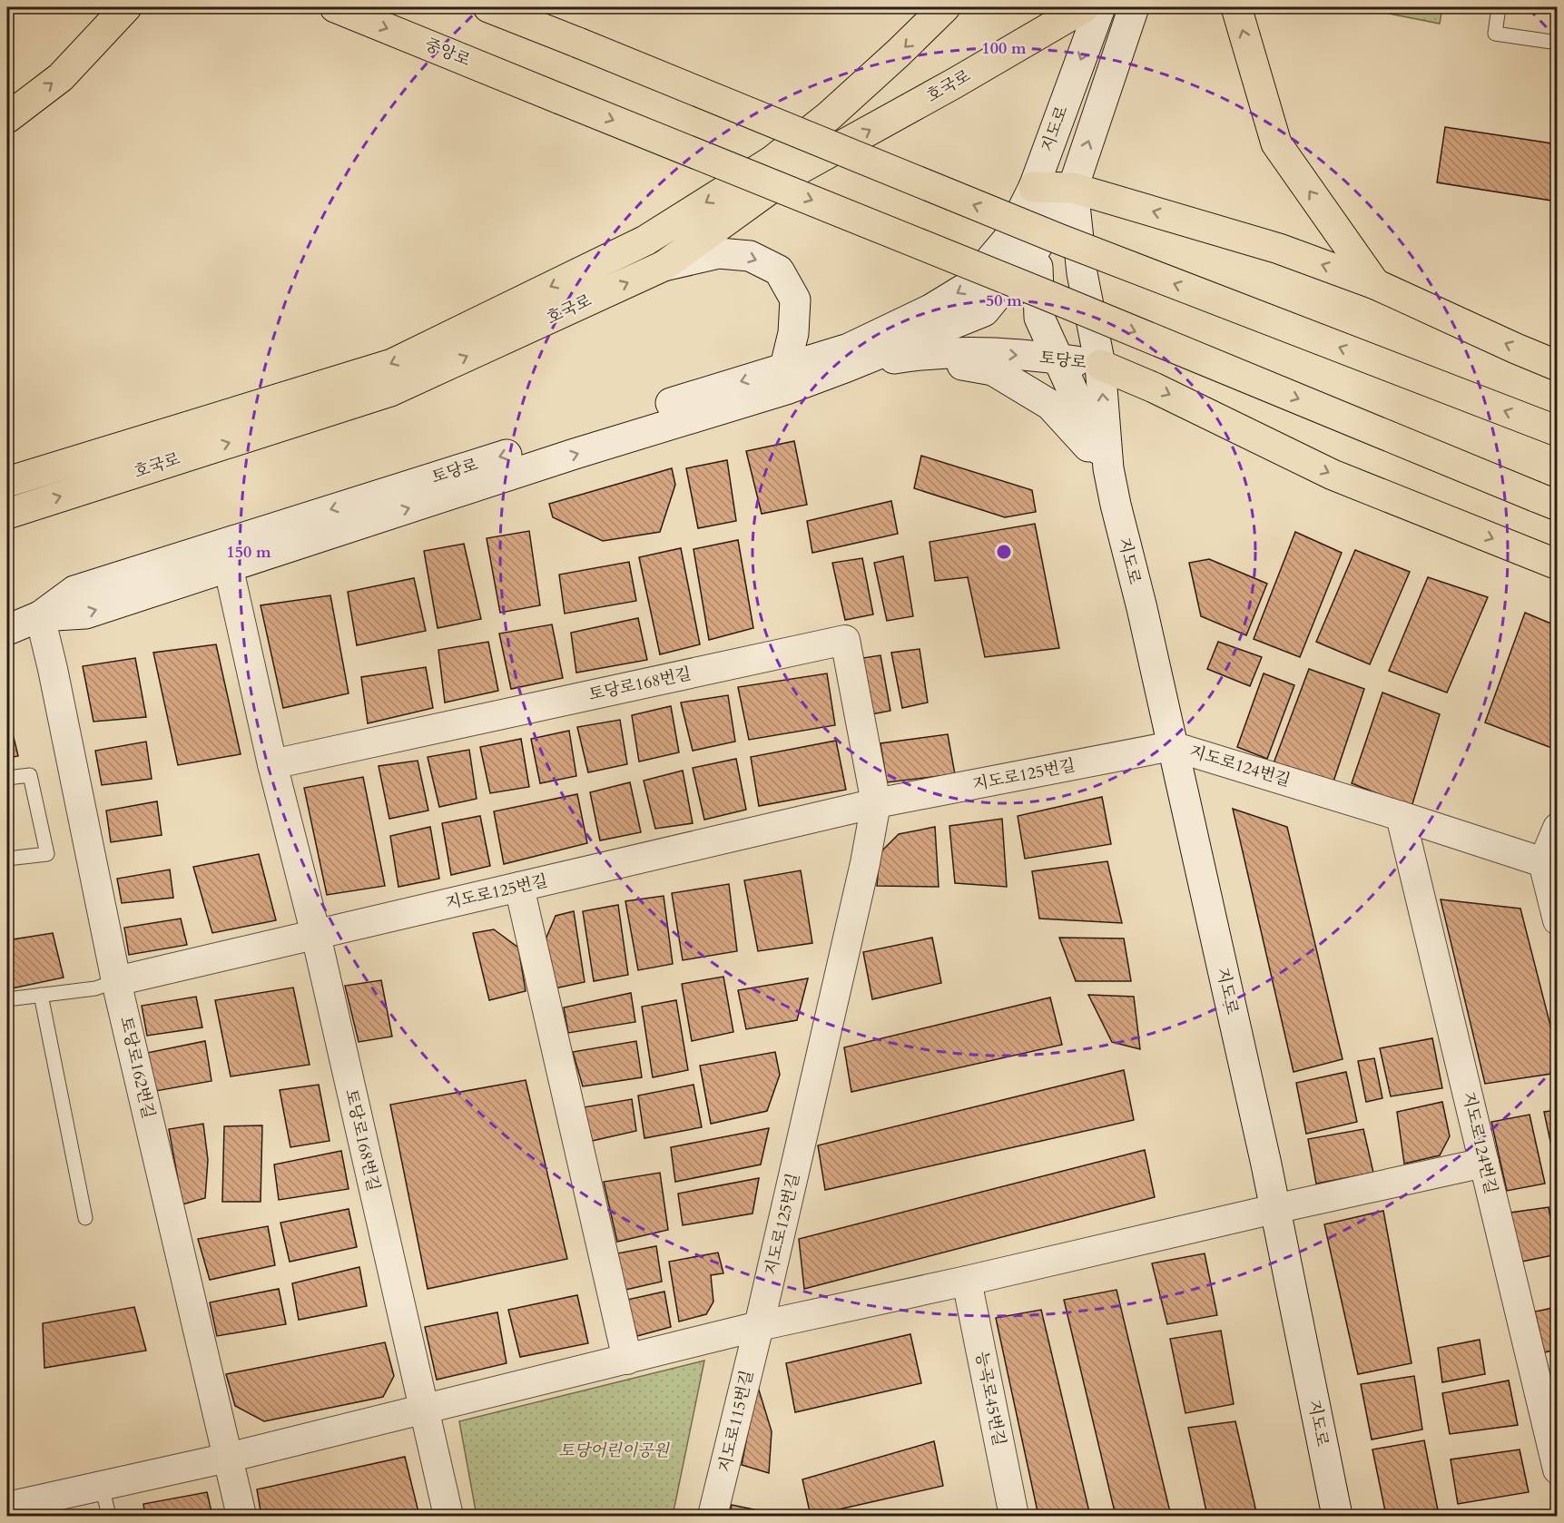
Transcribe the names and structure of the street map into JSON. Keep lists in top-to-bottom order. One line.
{"streets":{"main road":["중앙로","호국로","지도로","토당로"],"street":["토당로168번길","지도로124번길","지도로125번길","토당로162번길","능곡로45번길","지도로115번길"]},"crossings":[["지도로","토당로"],["지도로","지도로124번길"],["지도로","지도로125번길"],["토당로","토당로168번길"],["토당로","토당로162번길"],["토당로168번길","지도로125번길"],["지도로124번길","지도로125번길"],["지도로125번길","토당로162번길"],["지도로125번길","지도로115번길"]],"parks":["토당어린이공원"],"rings":["100 m","50 m","150 m"]}
